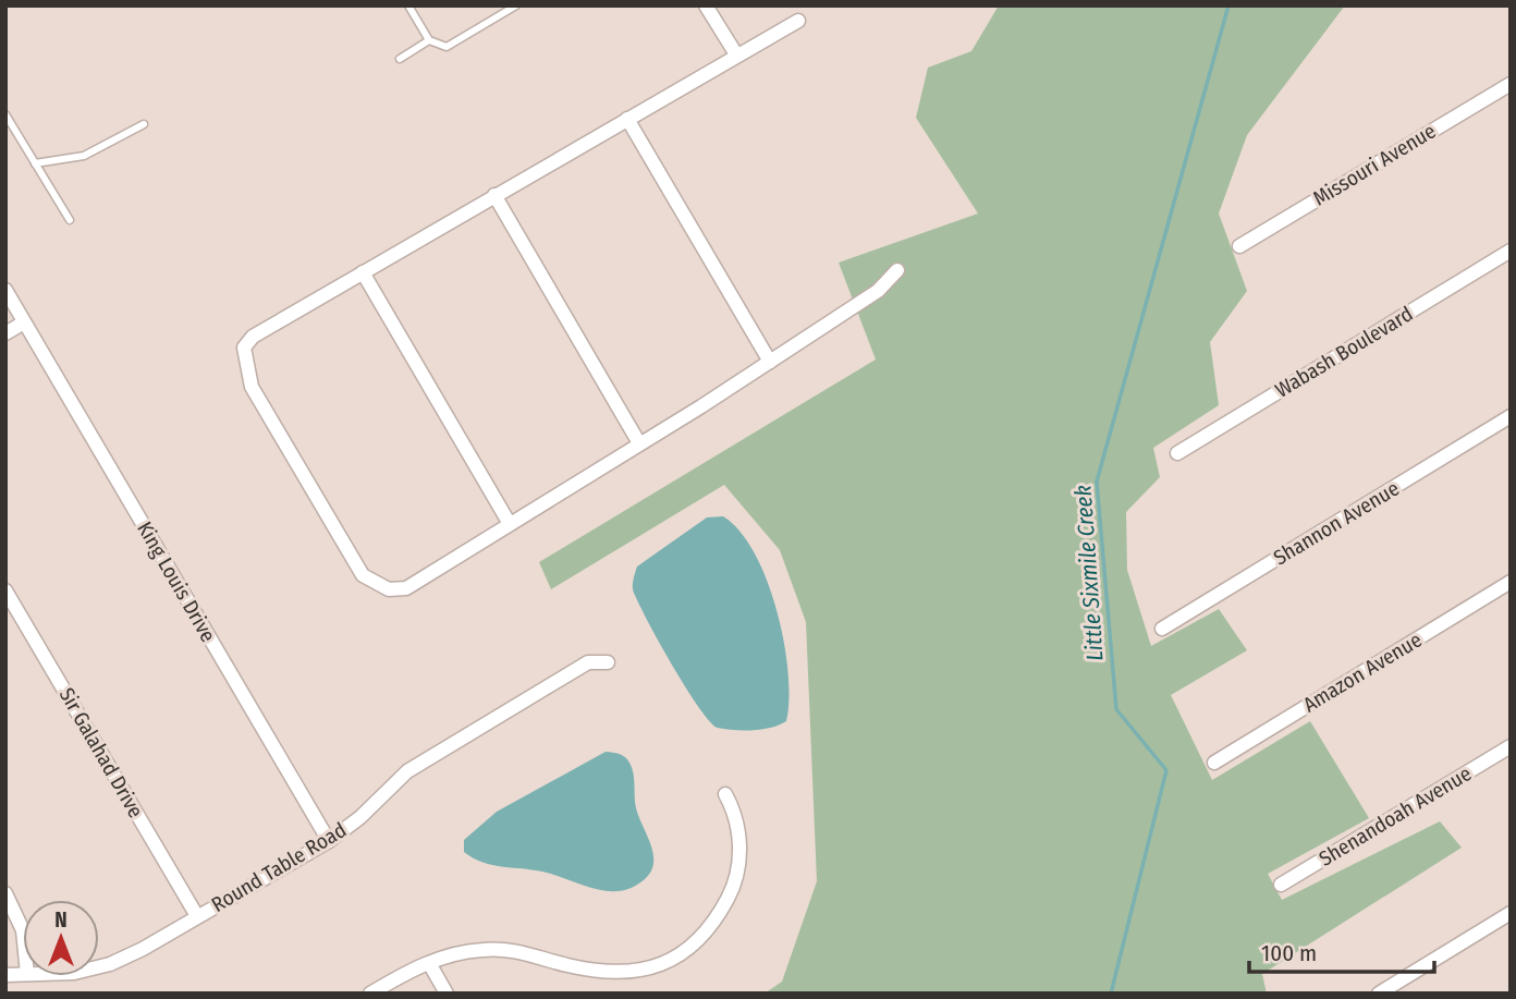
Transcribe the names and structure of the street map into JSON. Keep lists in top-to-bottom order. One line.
{"streets":{"street":["Missouri Avenue","Wabash Boulevard","Shannon Avenue","King Louis Drive","Amazon Avenue","Sir Galahad Drive","Shenandoah Avenue","Round Table Road"]},"crossings":[["King Louis Drive","Round Table Road"],["Sir Galahad Drive","Round Table Road"]],"water":["Little Sixmile Creek"],"scale_bar":"100 m","north":"top"}
